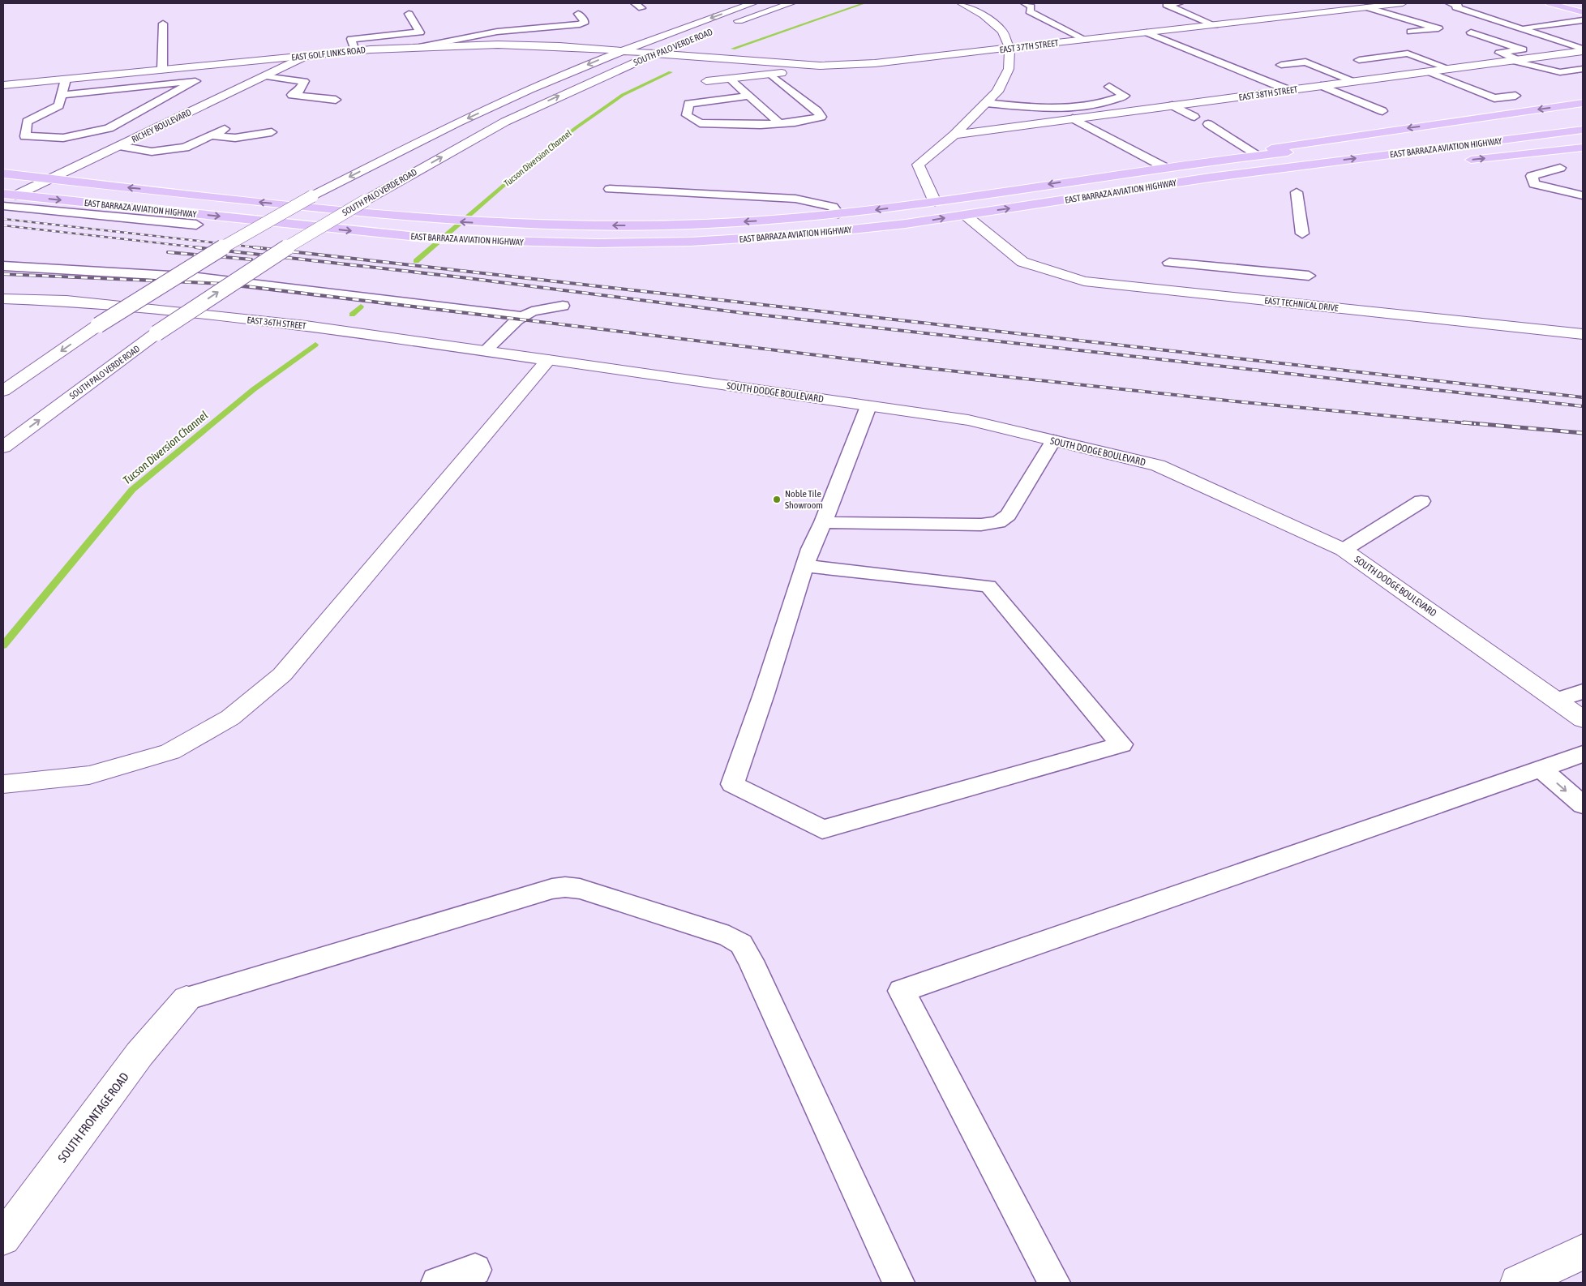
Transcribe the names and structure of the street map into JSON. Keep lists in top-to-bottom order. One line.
{"streets":{"main road":["EAST BARRAZA AVIATION HIGHWAY"],"street":["EAST 37TH STREET","SOUTH PALO VERDE ROAD","EAST GOLF LINKS ROAD","EAST 38TH STREET","RICHEY BOULEVARD","EAST TECHNICAL DRIVE","EAST 36TH STREET","SOUTH DODGE BOULEVARD","SOUTH FRONTAGE ROAD"]},"crossings":[["EAST 37TH STREET","SOUTH PALO VERDE ROAD"],["EAST 37TH STREET","EAST GOLF LINKS ROAD"],["SOUTH PALO VERDE ROAD","EAST GOLF LINKS ROAD"],["EAST GOLF LINKS ROAD","RICHEY BOULEVARD"],["RICHEY BOULEVARD","EAST BARRAZA AVIATION HIGHWAY"],["EAST BARRAZA AVIATION HIGHWAY","EAST TECHNICAL DRIVE"],["EAST 36TH STREET","SOUTH DODGE BOULEVARD"]],"water":["Tucson Diversion Channel"],"places":["Noble Tile Showroom"]}
